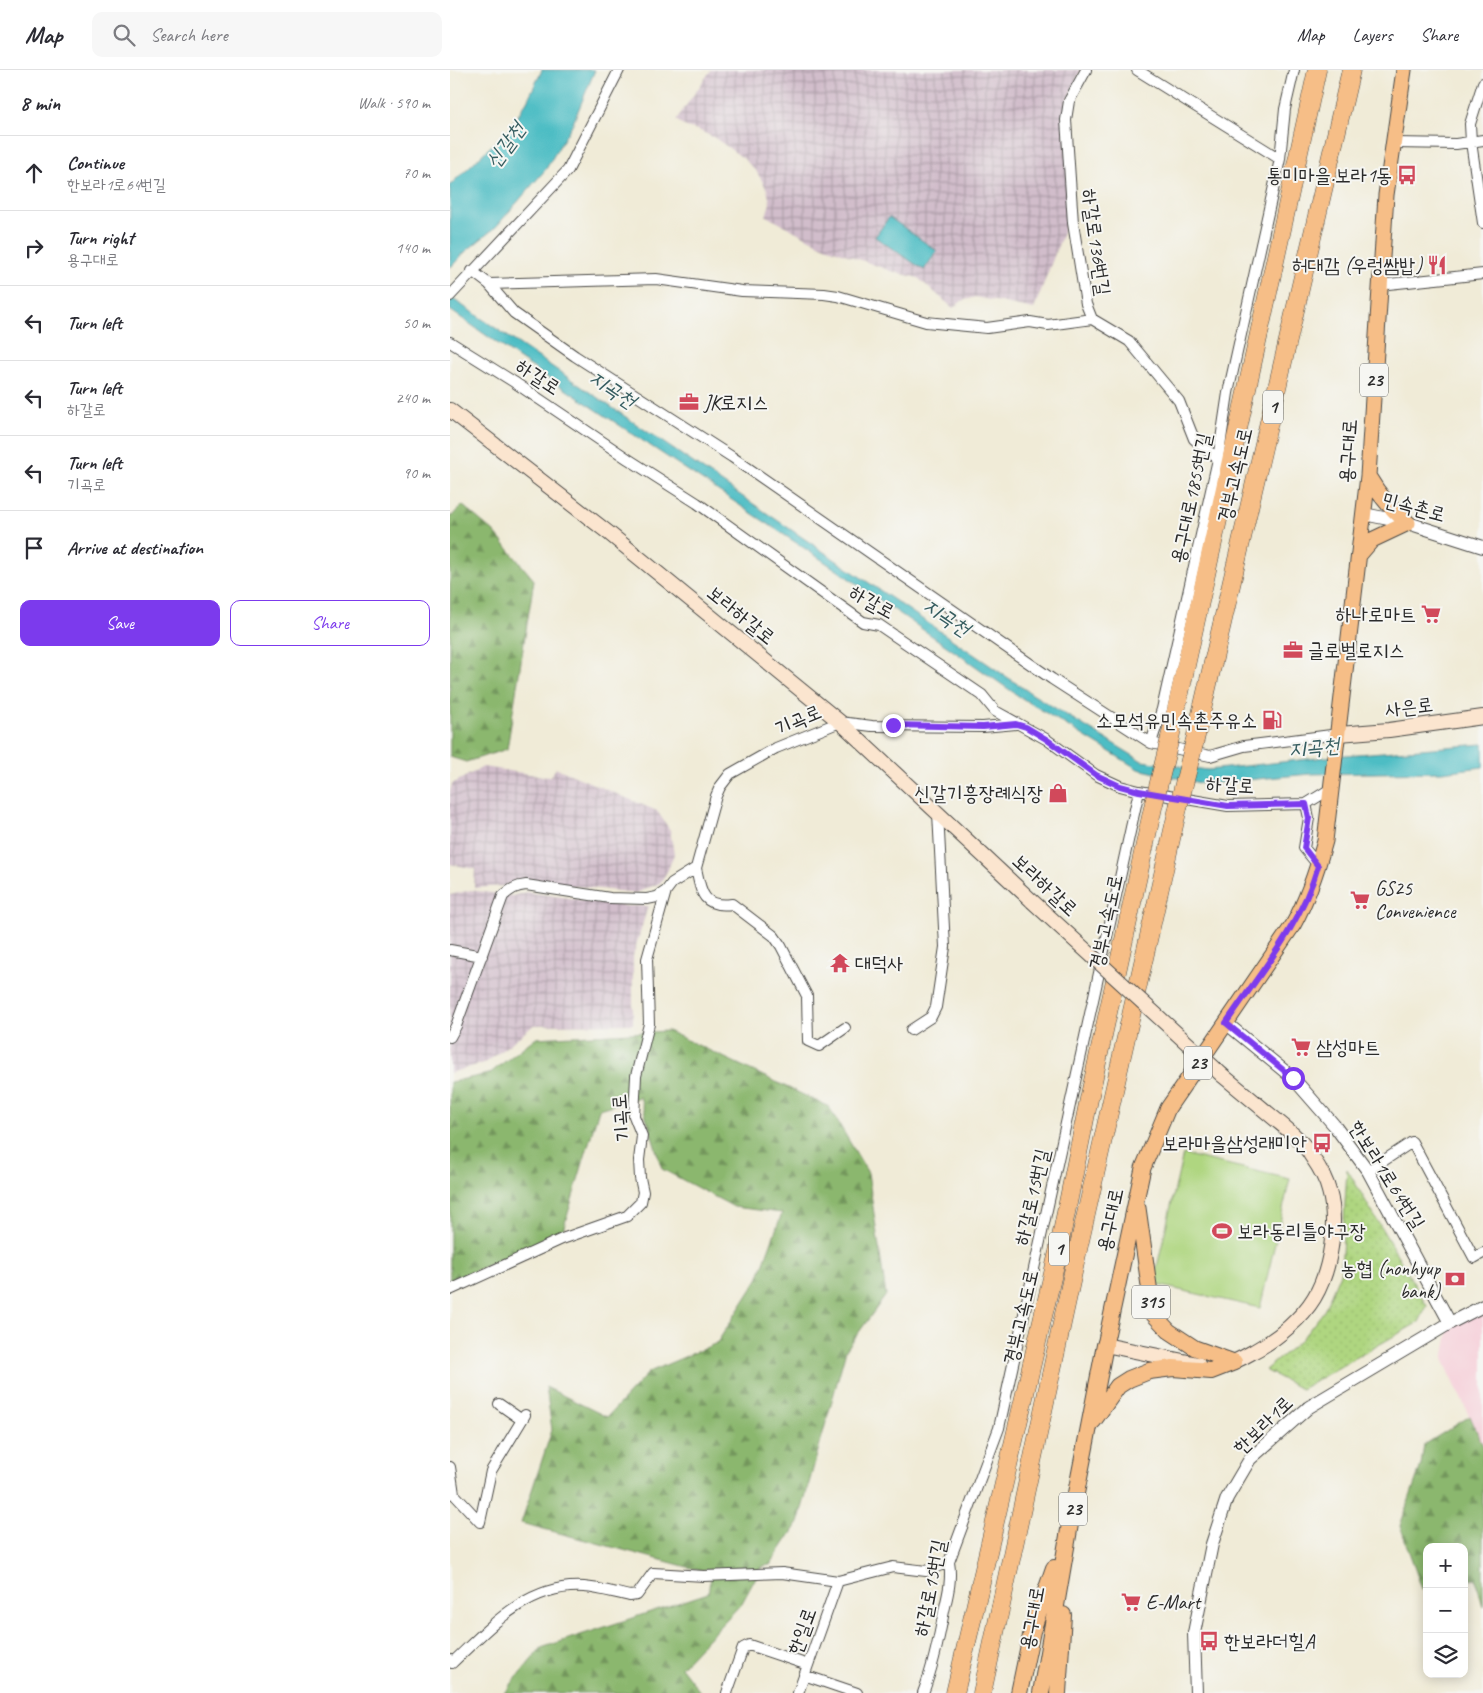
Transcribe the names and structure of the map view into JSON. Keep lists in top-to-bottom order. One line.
{"streets":{"highway":["23","1","용구대로","경부고속도로"],"main road":["보라하갈로","사은로","315"],"street":["하갈로136번길","하갈로","용구대로1855번길","민속촌로","기곡로","한보라1로64번길","하갈로15번길","한보라1로","한일로"]},"crossings":[["하갈로136번길","용구대로1855번길"],["하갈로","기곡로"],["하갈로","하갈로15번길"],["23","용구대로"],["23","사은로"],["용구대로","민속촌로"],["용구대로","보라하갈로"],["용구대로","사은로"],["용구대로","한보라1로64번길"],["용구대로","315"],["보라하갈로","기곡로"],["보라하갈로","315"],["한보라1로64번길","한보라1로"]],"water":["신갈천","지곡천"],"places":{"bus stop":["통미마을.보라1동","보라마을삼성래미안","한보라더힐A"],"restaurant":["허대감 (우렁쌈밥)"],"office":["JK로지스","글로벌로지스"],"supermarket":["하나로마트","GS25 Convenience","삼성마트","E-Mart"],"fuel station":["소모석유민속촌주유소"],"shop":["신갈기흥장례식장"],"temple":["대덕사"],"sports":["보라동리틀야구장"],"bank":["농협 (nonhyup bank)"]},"page":{"header":"Map","search":"Search here","nav":["Map","Layers","Share"],"heading":["8 min","Walk · 590 m"],"list":[["Continue","한보라1로64번길","70 m"],["Turn right","용구대로","140 m"],["Turn left","50 m"],["Turn left","하갈로","240 m"],["Turn left","기곡로","90 m"],"Arrive at destination"],"buttons":["Save","Share"],"map_buttons":["+","−"]}}
